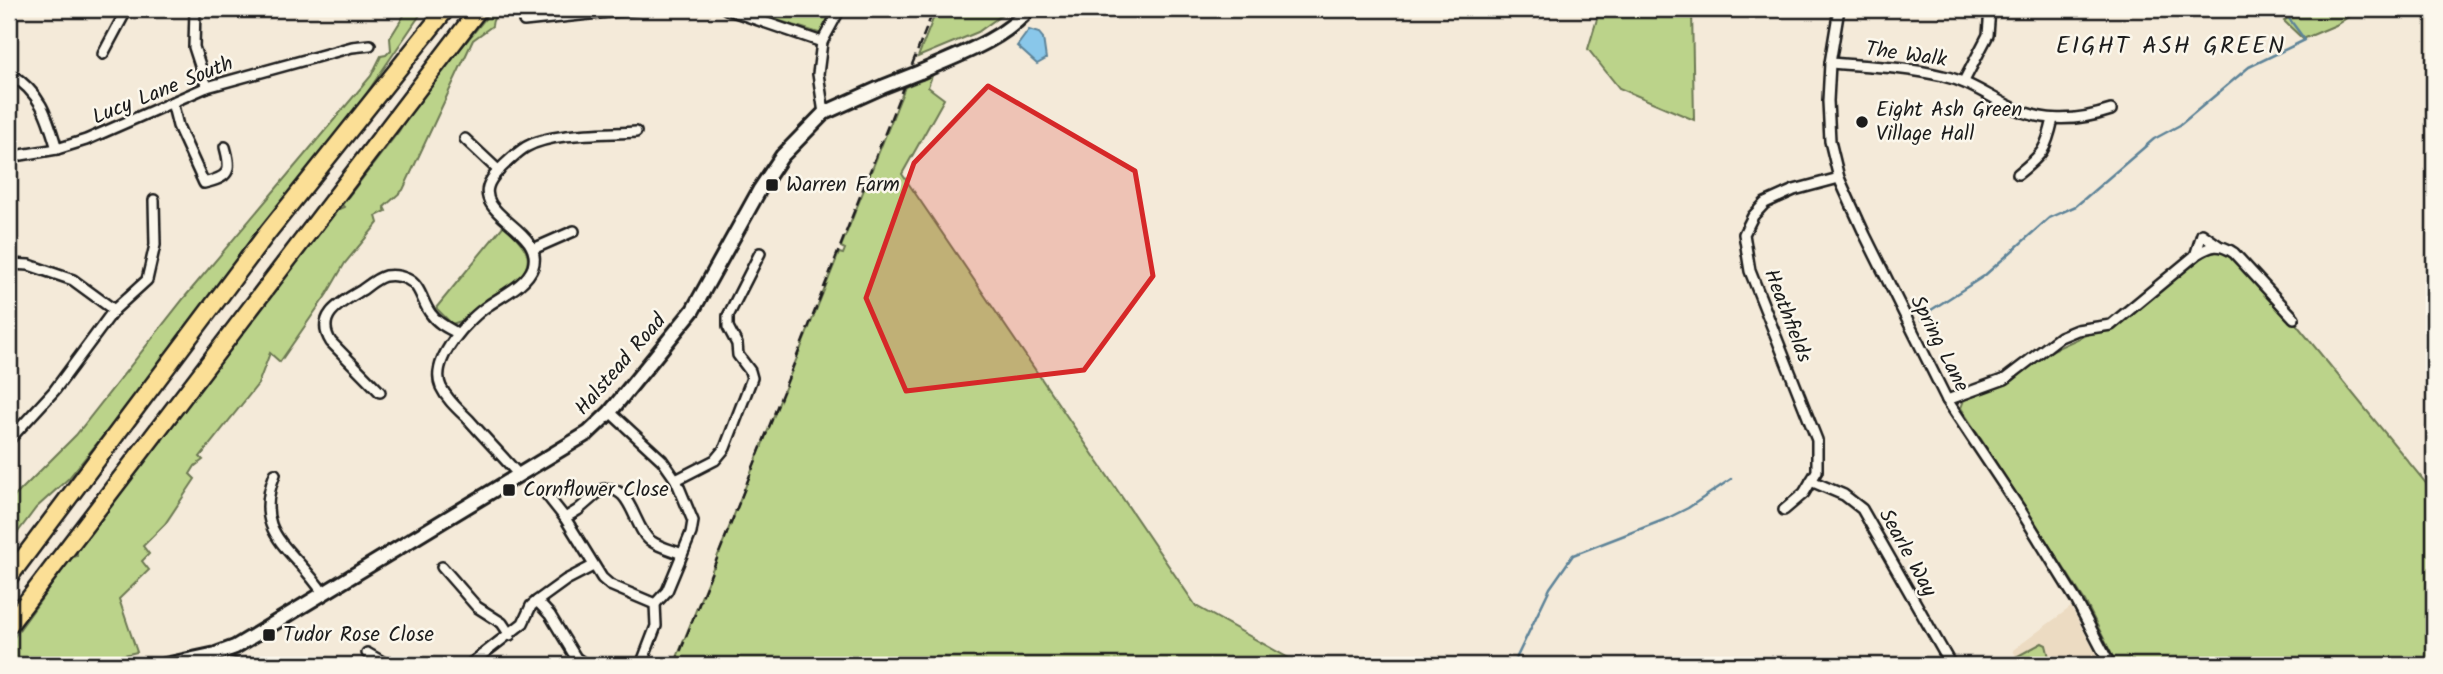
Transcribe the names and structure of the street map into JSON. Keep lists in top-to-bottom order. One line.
{"streets":{"street":["The Walk","Lucy Lane South","Heathfields","Spring Lane","Halstead Road","Searle Way"]},"crossings":[["The Walk","Spring Lane"],["Heathfields","Spring Lane"],["Heathfields","Searle Way"]],"districts":["EIGHT ASH GREEN"],"places":{"other":["Eight Ash Green Village Hall"],"transit":["Warren Farm","Cornflower Close","Tudor Rose Close"]}}
